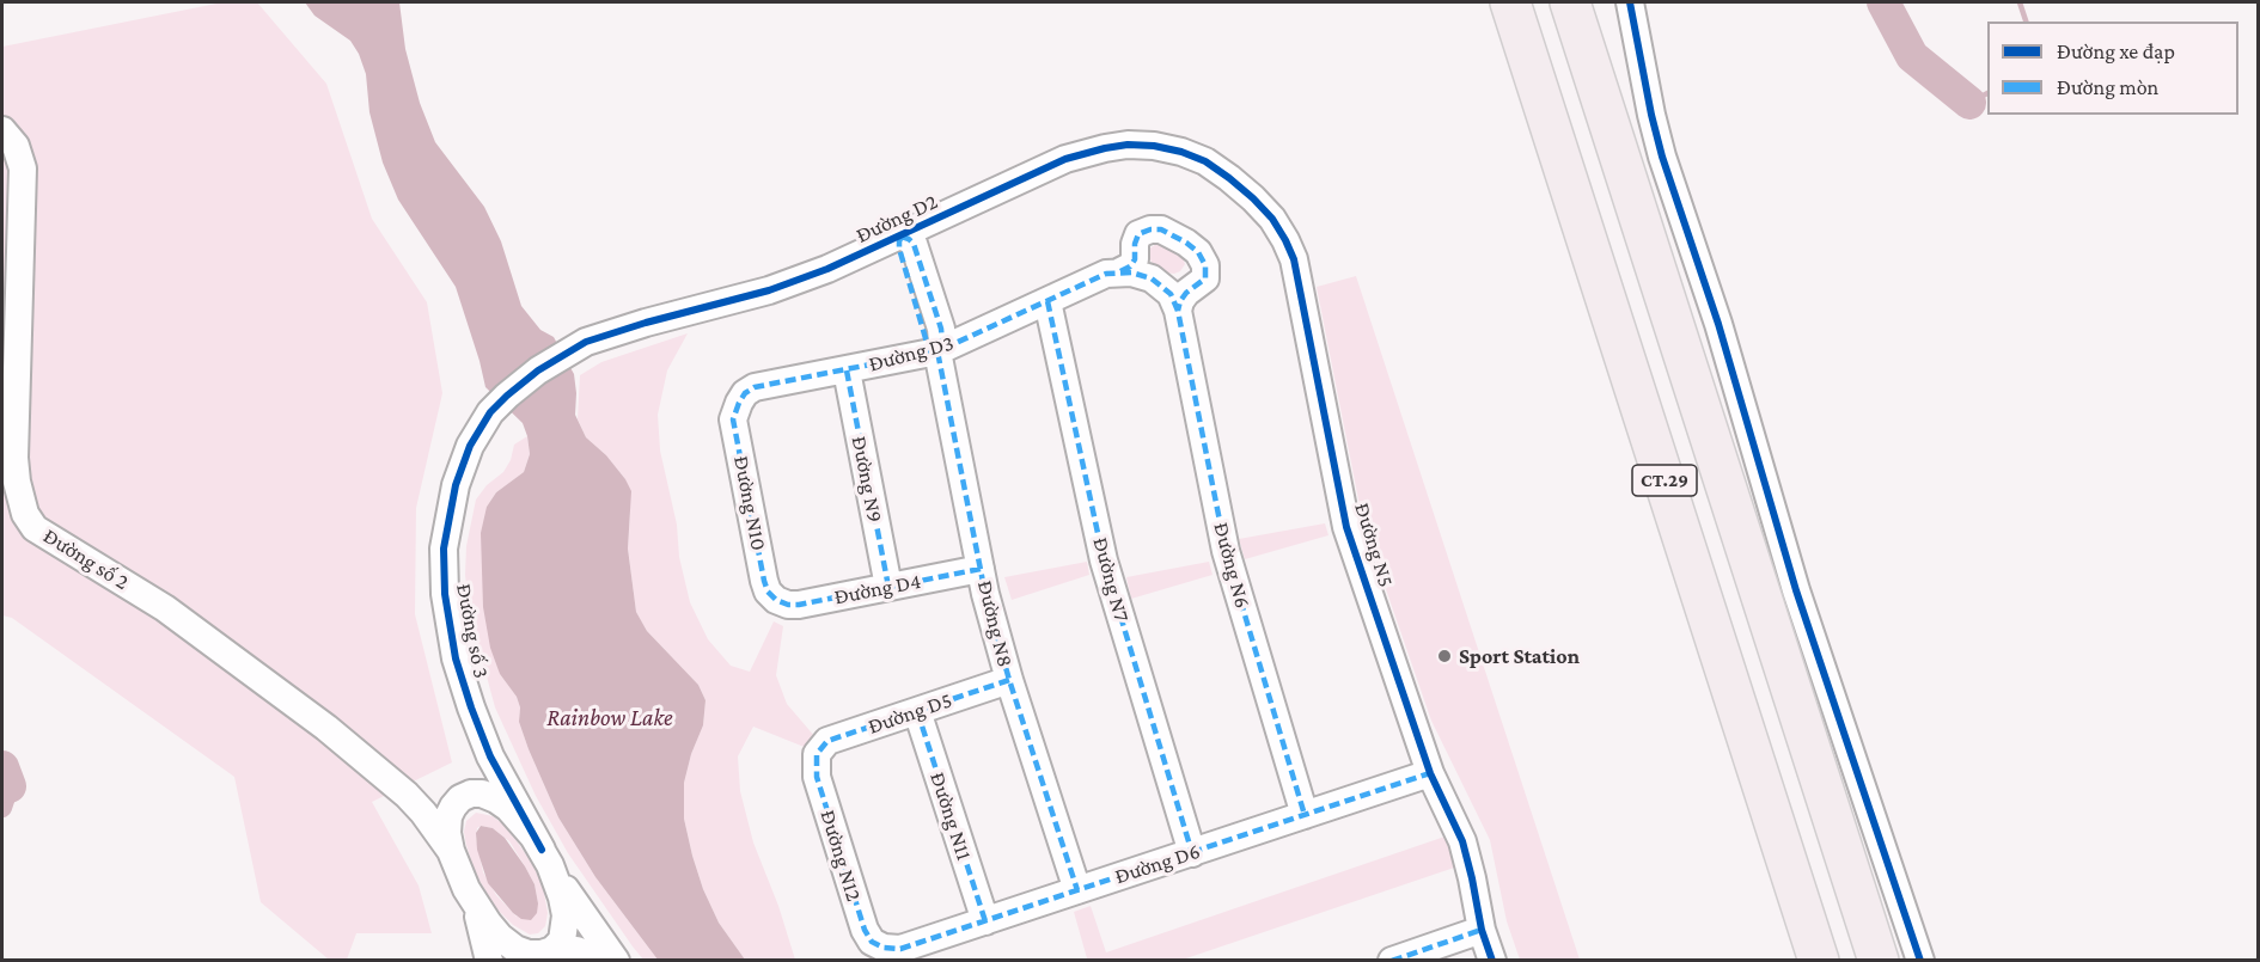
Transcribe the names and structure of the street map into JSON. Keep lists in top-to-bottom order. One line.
{"streets":{"highway":["CT.29"],"street":["Đường D2","Đường D3","Đường N9","Đường N10","Đường N5","Đường số 2","Đường N6","Đường N7","Đường D4","Đường N8","Đường số 3","Đường D5","Đường N11","Đường N12","Đường D6"]},"crossings":[["Đường D2","Đường N5"],["Đường D2","Đường N8"],["Đường D2","Đường số 3"],["Đường D3","Đường N9"],["Đường D3","Đường N10"],["Đường D3","Đường N6"],["Đường D3","Đường N7"],["Đường D3","Đường N8"],["Đường N9","Đường D4"],["Đường N10","Đường D4"],["Đường N5","Đường D6"],["Đường N6","Đường D6"],["Đường N7","Đường D6"],["Đường D4","Đường N8"],["Đường N8","Đường D5"],["Đường N8","Đường D6"],["Đường D5","Đường N11"],["Đường D5","Đường N12"],["Đường N11","Đường D6"],["Đường N12","Đường D6"]],"water":["Rainbow Lake"],"places":["Sport Station"],"legend":["Đường xe đạp","Đường mòn"]}
